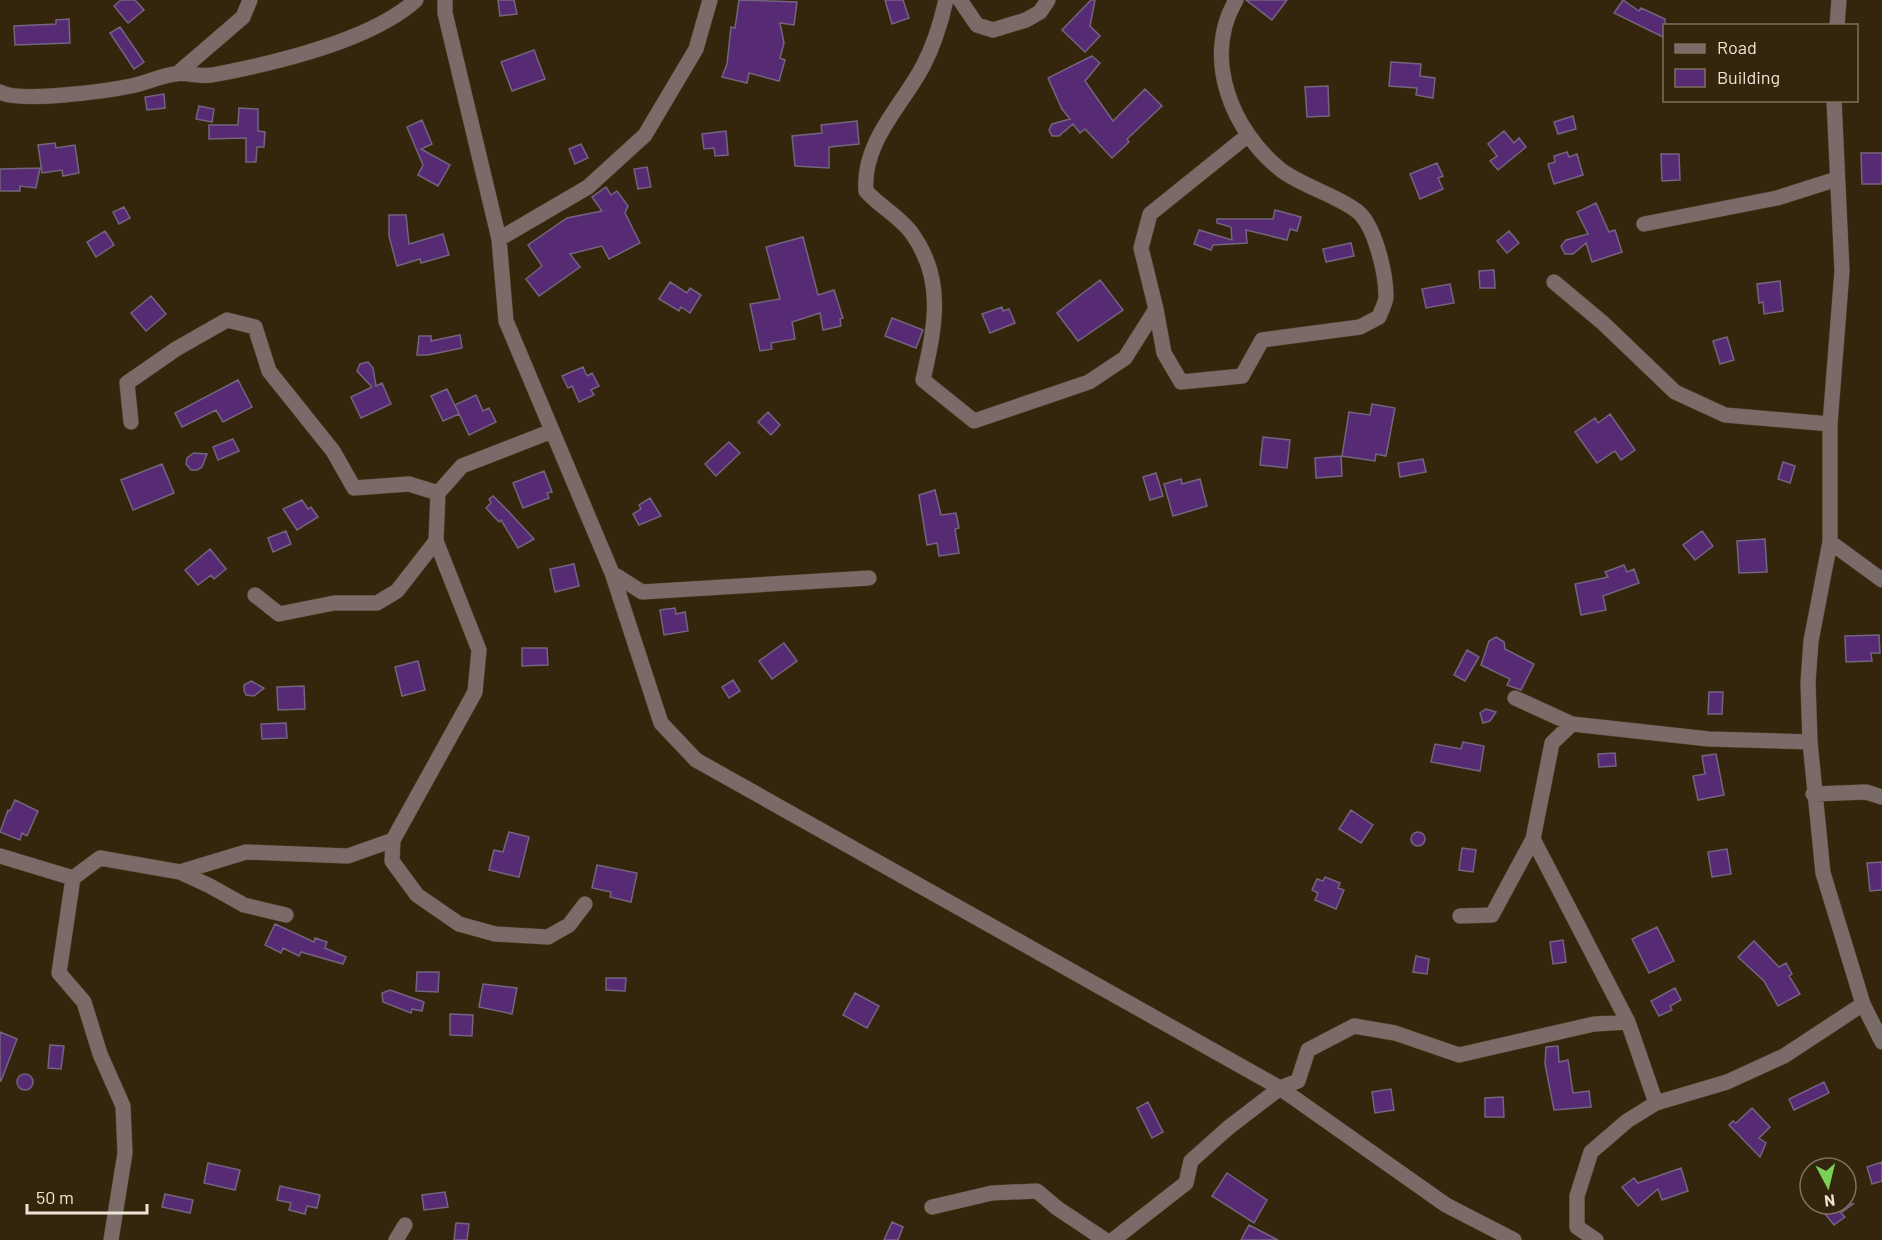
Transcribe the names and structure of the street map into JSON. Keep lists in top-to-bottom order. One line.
{"legend":["Road","Building"],"scale_bar":"50 m","north":"bottom"}
